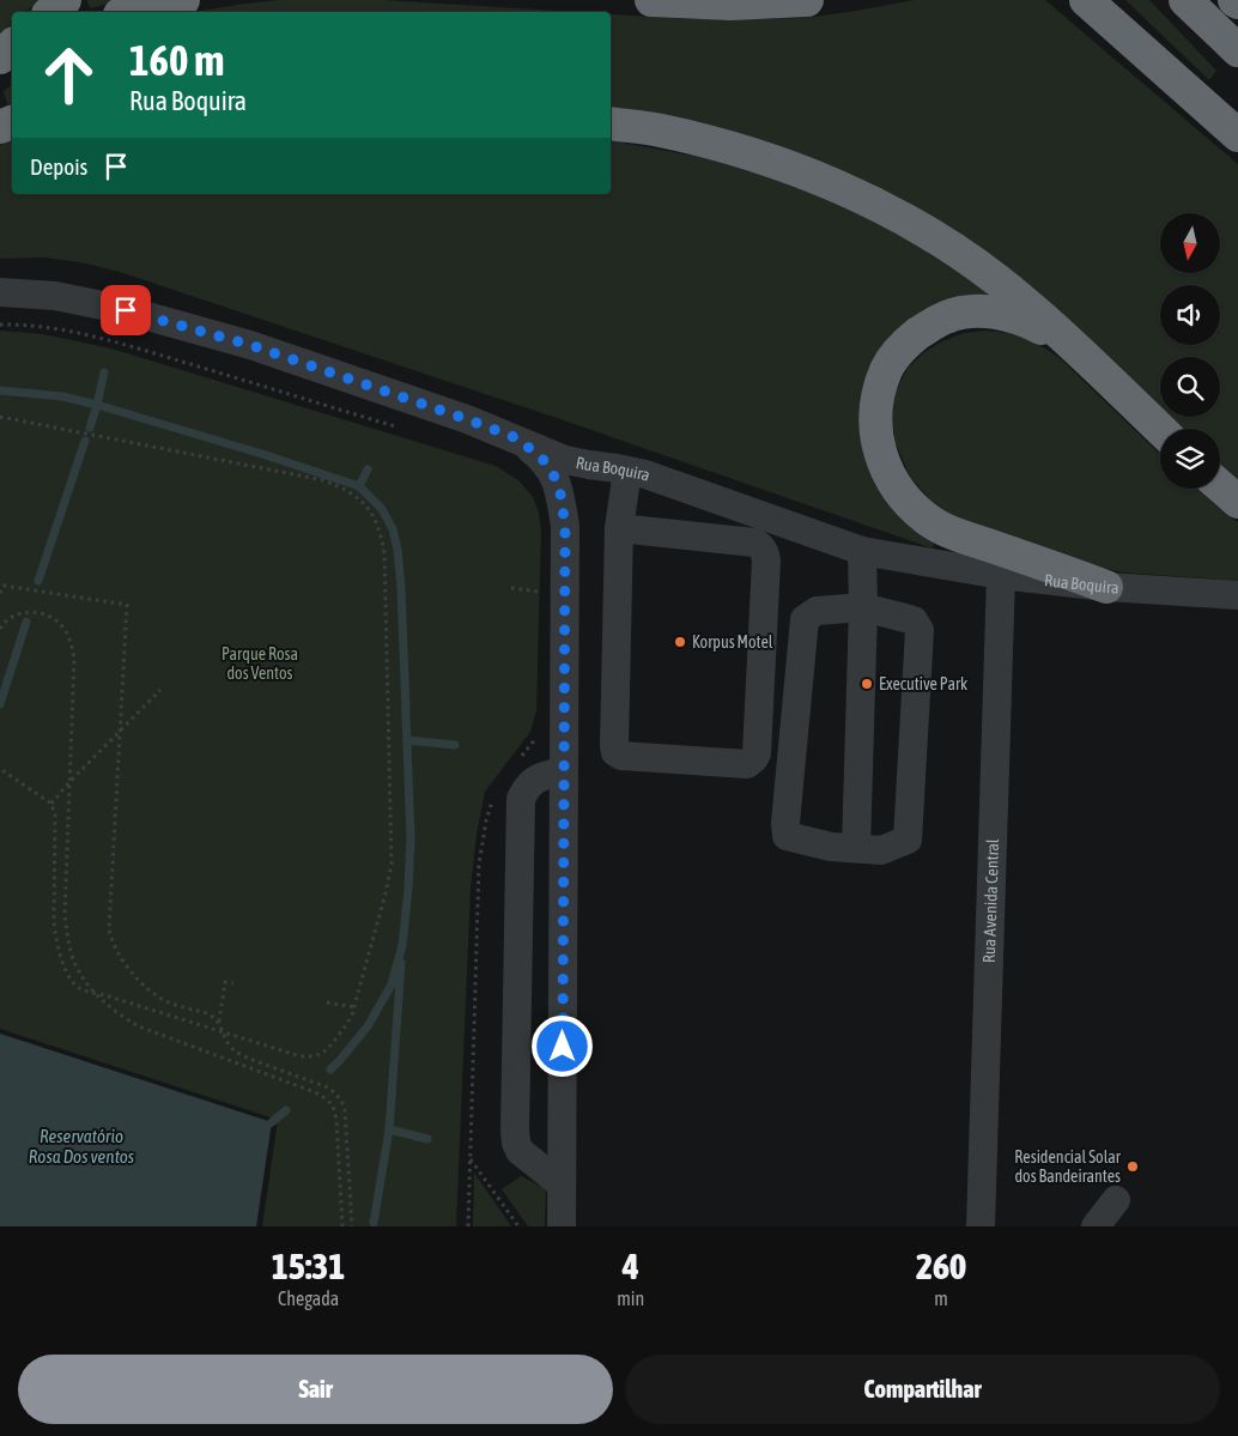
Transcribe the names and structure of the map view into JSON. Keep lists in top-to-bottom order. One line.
{"streets":{"street":["Rua Boquira","Rua Avenida Central"]},"crossings":[["Rua Boquira","Rua Avenida Central"]],"water":["Reservatório Rosa Dos ventos"],"parks":["Parque Rosa dos Ventos"],"places":["Korpus Motel","Executive Park","Residencial Solar dos Bandeirantes"],"north":"bottom","page":{"turn":["160 m","Rua Boquira"],"then":"Depois","eta":["15:31","Chegada","4","min","260","m"],"buttons":["Sair","Compartilhar"]}}
